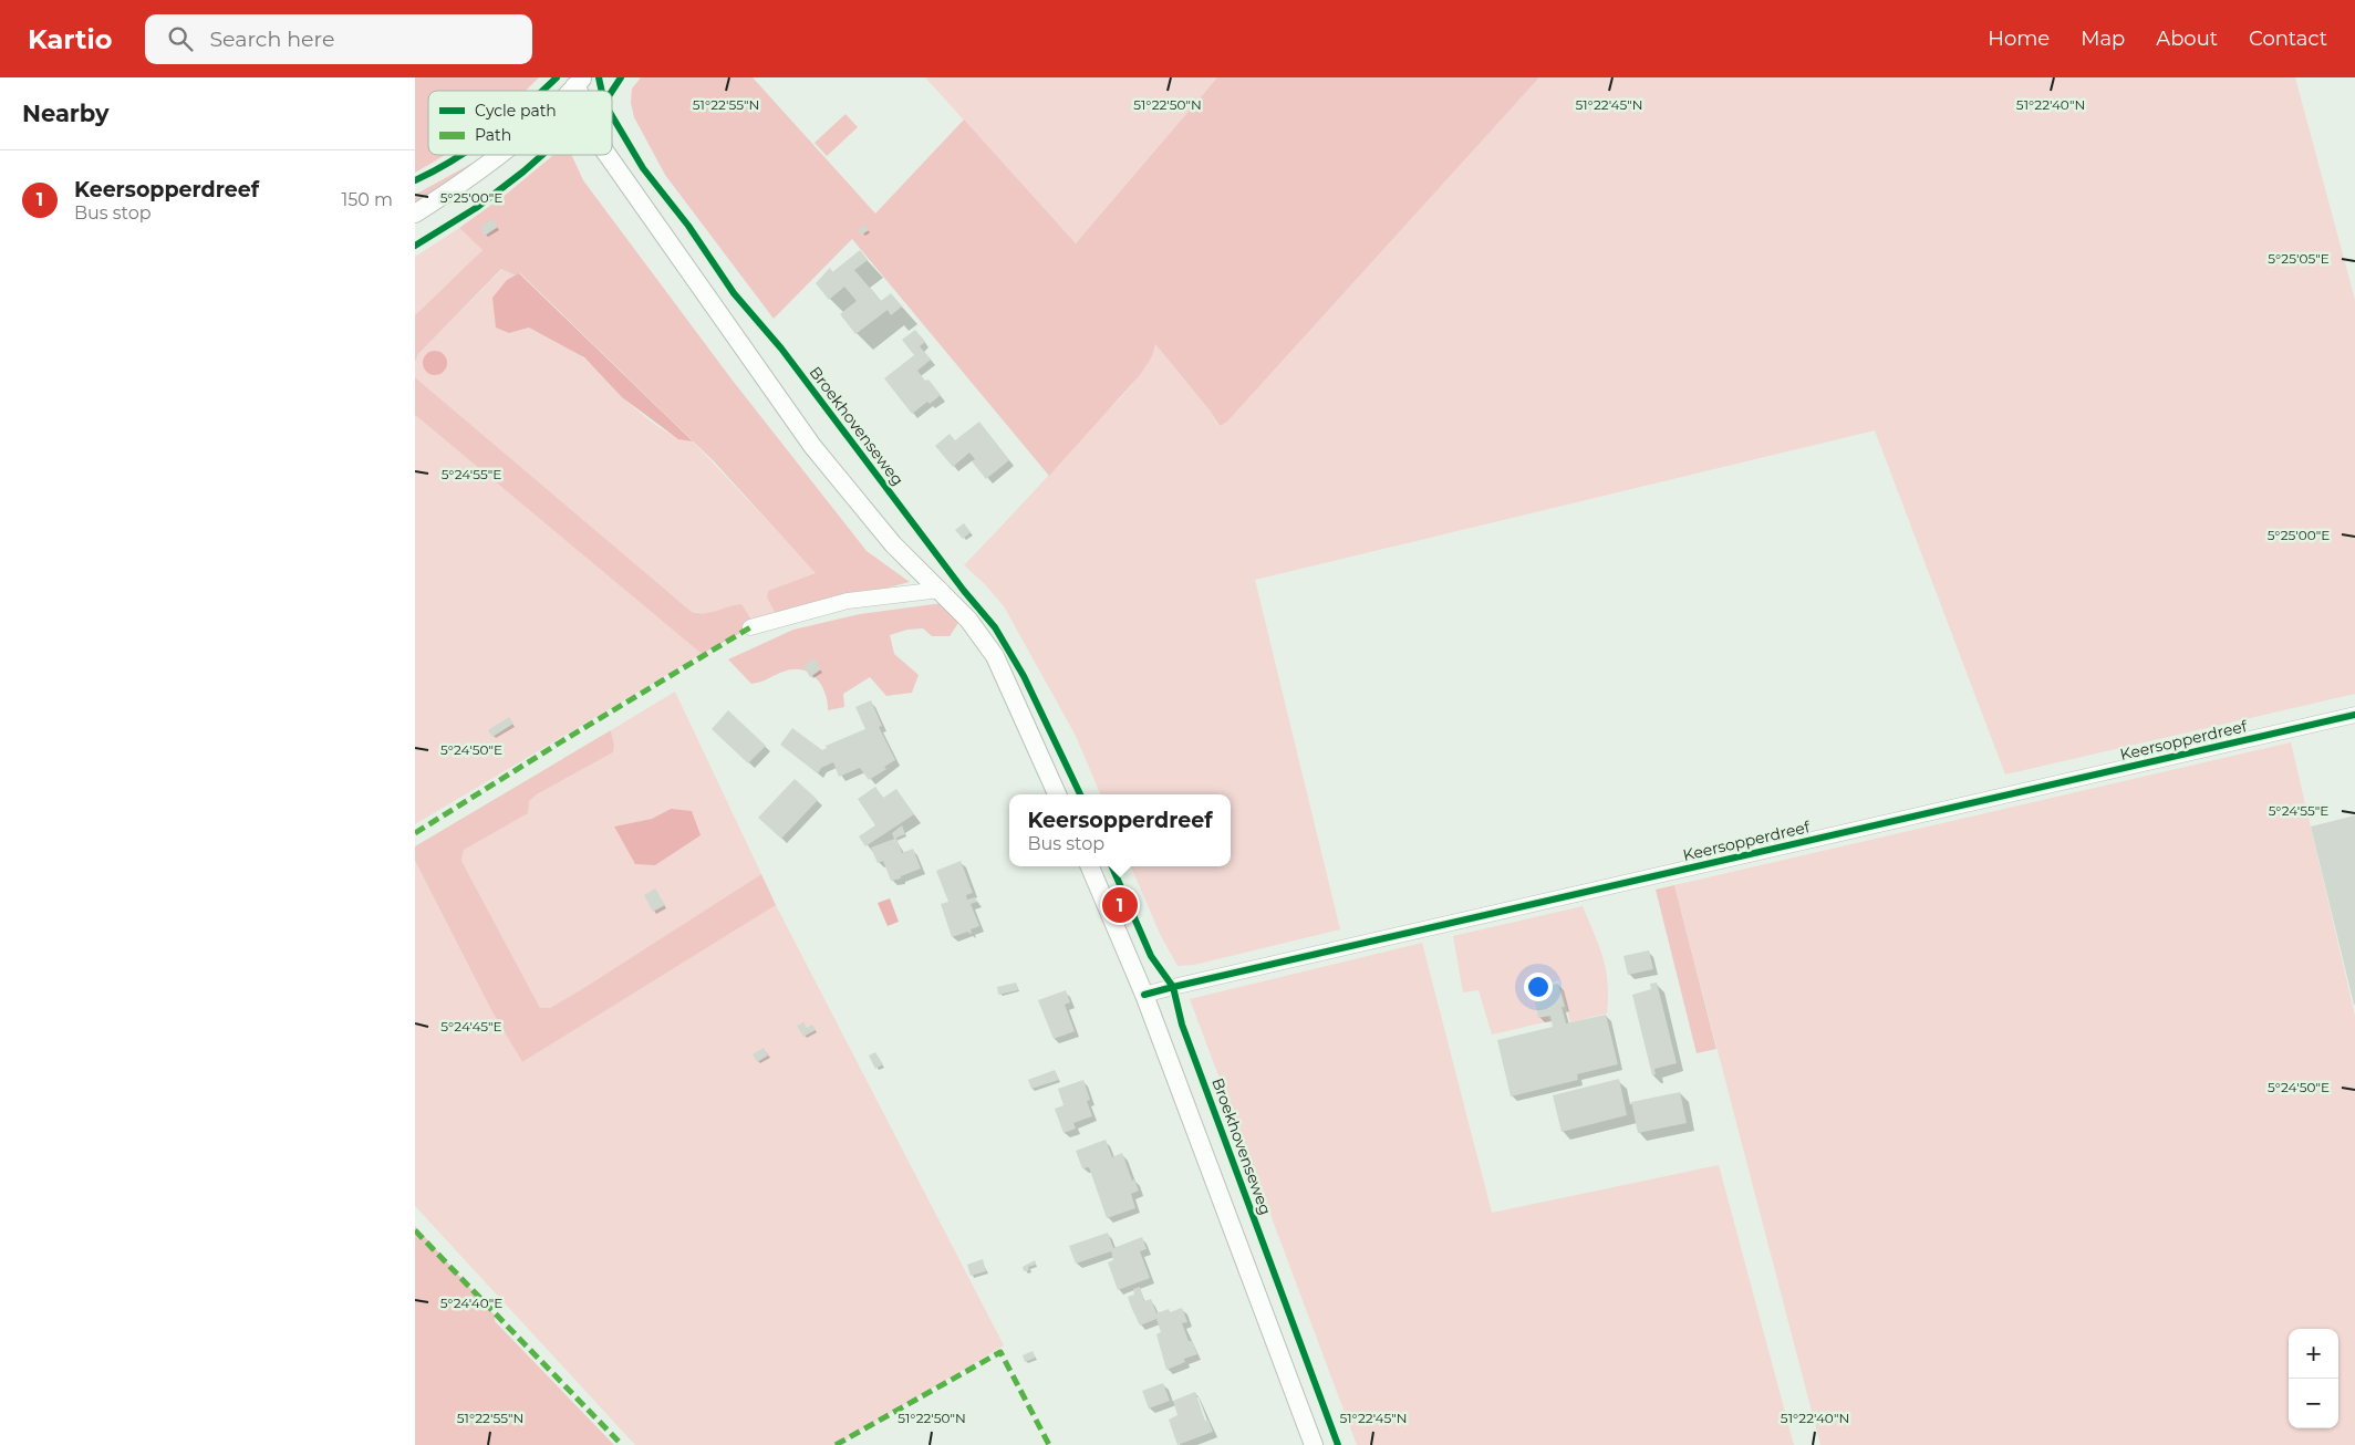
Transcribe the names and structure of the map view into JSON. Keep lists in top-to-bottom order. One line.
{"streets":{"street":["Keersopperdreef"],"cycle path":["Broekhovenseweg"]},"legend":["Cycle path","Path"],"page":{"header":"Kartio","search":"Search here","nav":["Home","Map","About","Contact"],"heading":"Nearby","list":[{"mark":"1","name":"Keersopperdreef","note":"Bus stop","value":"150 m"}],"popup":["Keersopperdreef","Bus stop"],"pins":"1","map_buttons":["+","−"]},"coordinates":["51°22'55\"N","51°22'50\"N","51°22'45\"N","51°22'40\"N","5°25'00\"E","5°25'05\"E","5°24'55\"E","5°24'50\"E","5°24'45\"E","5°24'40\"E"]}
